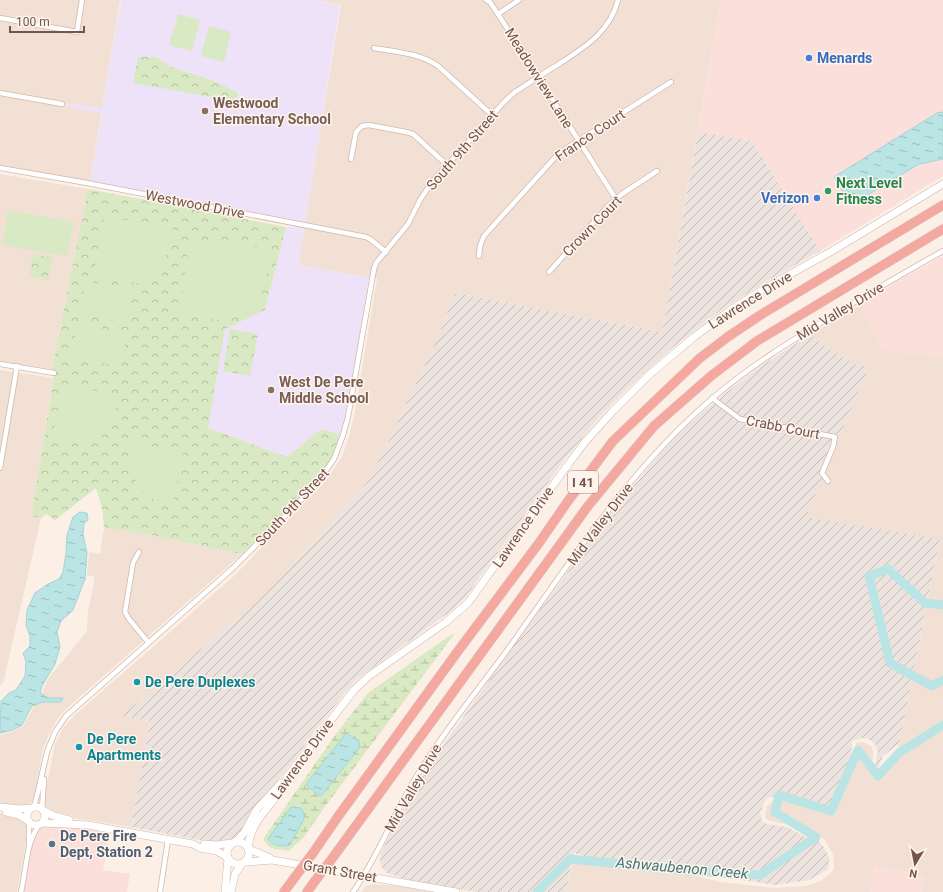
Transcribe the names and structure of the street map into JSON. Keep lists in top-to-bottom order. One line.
{"streets":{"highway":["I 41"],"main road":["Lawrence Drive","Grant Street"],"street":["Meadowview Lane","Franco Court","South 9th Street","Westwood Drive","Crown Court","Mid Valley Drive","Crabb Court"]},"crossings":[["Meadowview Lane","Franco Court"],["Meadowview Lane","South 9th Street"],["Meadowview Lane","Crown Court"],["South 9th Street","Westwood Drive"],["Lawrence Drive","Grant Street"],["Mid Valley Drive","Crabb Court"],["Mid Valley Drive","Grant Street"]],"water":["Ashwaubenon Creek"],"places":["Menards","Westwood Elementary School","Next Level Fitness","Verizon","West De Pere Middle School","De Pere Duplexes","De Pere Apartments","De Pere Fire Dept, Station 2"],"scale_bar":"100 m","north":"bottom"}
